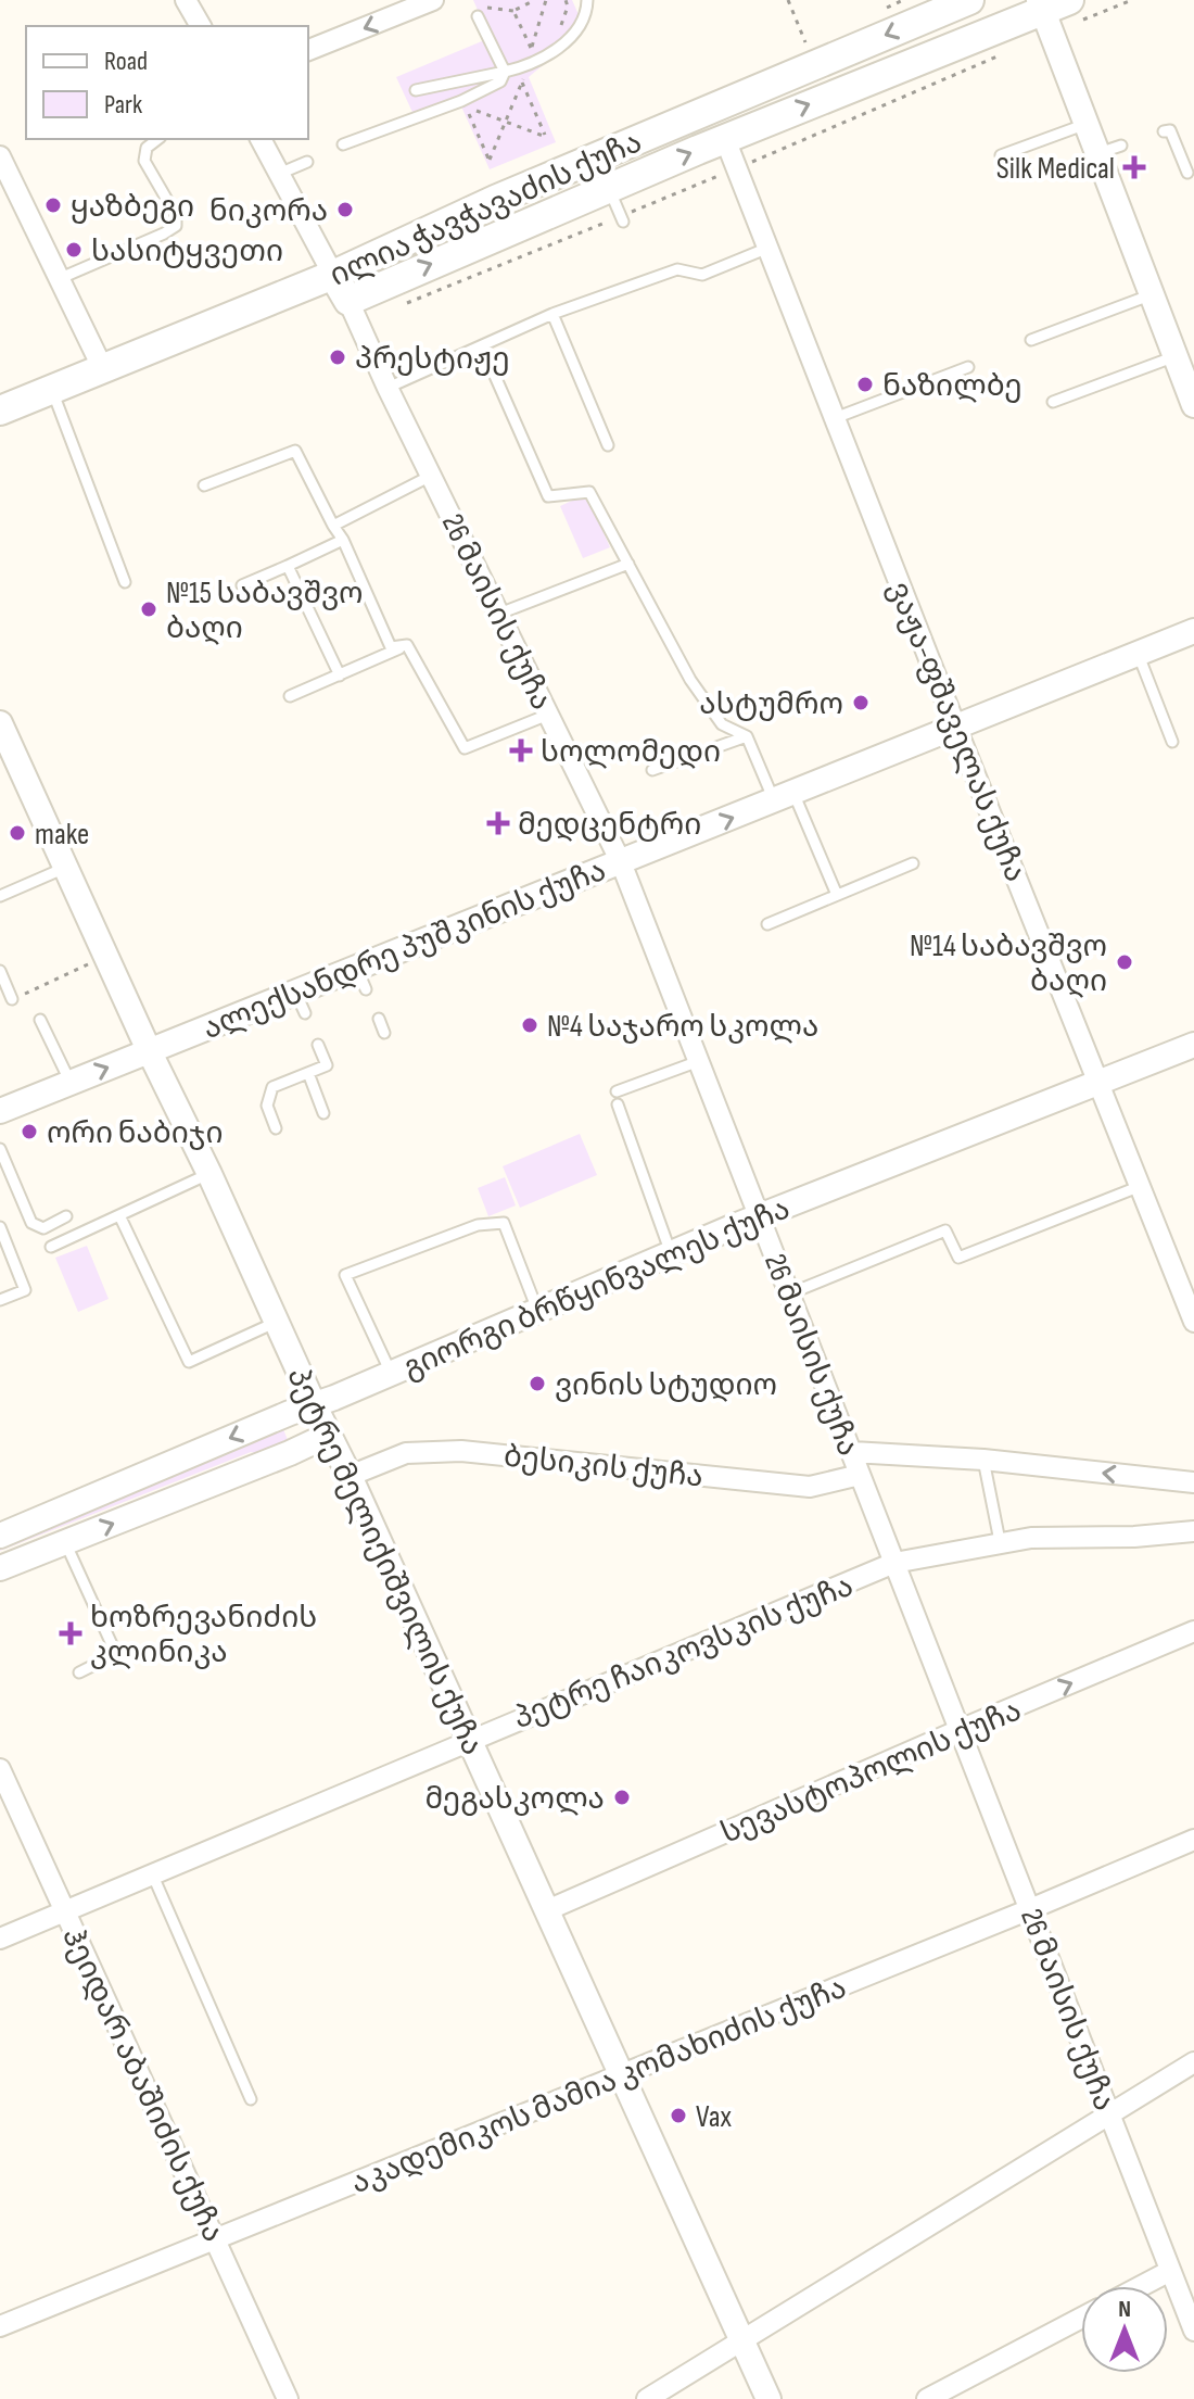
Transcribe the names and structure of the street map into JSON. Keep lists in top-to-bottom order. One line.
{"streets":{"main road":["ილია ჭავჭავაძის ქუჩა"],"street":["26 მაისის ქუჩა","ვაჟა-ფშაველას ქუჩა","ალექსანდრე პუშკინის ქუჩა","გიორგი ბრწყინვალეს ქუჩა","ბესიკის ქუჩა","პეტრე მელიქიშვილის ქუჩა","პეტრე ჩაიკოვსკის ქუჩა","სევასტოპოლის ქუჩა","ჰეიდარ აბაშიძის ქუჩა","აკადემიკოს მამია კომახიძის ქუჩა"]},"crossings":[["ილია ჭავჭავაძის ქუჩა","26 მაისის ქუჩა"],["ილია ჭავჭავაძის ქუჩა","ვაჟა-ფშაველას ქუჩა"],["26 მაისის ქუჩა","ალექსანდრე პუშკინის ქუჩა"],["26 მაისის ქუჩა","გიორგი ბრწყინვალეს ქუჩა"],["26 მაისის ქუჩა","ბესიკის ქუჩა"],["26 მაისის ქუჩა","პეტრე ჩაიკოვსკის ქუჩა"],["26 მაისის ქუჩა","სევასტოპოლის ქუჩა"],["26 მაისის ქუჩა","აკადემიკოს მამია კომახიძის ქუჩა"],["ვაჟა-ფშაველას ქუჩა","ალექსანდრე პუშკინის ქუჩა"],["ვაჟა-ფშაველას ქუჩა","გიორგი ბრწყინვალეს ქუჩა"],["ალექსანდრე პუშკინის ქუჩა","პეტრე მელიქიშვილის ქუჩა"],["გიორგი ბრწყინვალეს ქუჩა","პეტრე მელიქიშვილის ქუჩა"],["ბესიკის ქუჩა","პეტრე მელიქიშვილის ქუჩა"],["პეტრე მელიქიშვილის ქუჩა","პეტრე ჩაიკოვსკის ქუჩა"],["პეტრე მელიქიშვილის ქუჩა","სევასტოპოლის ქუჩა"],["პეტრე მელიქიშვილის ქუჩა","აკადემიკოს მამია კომახიძის ქუჩა"],["პეტრე ჩაიკოვსკის ქუჩა","ჰეიდარ აბაშიძის ქუჩა"],["ჰეიდარ აბაშიძის ქუჩა","აკადემიკოს მამია კომახიძის ქუჩა"]],"one_way":["სევასტოპოლის ქუჩა"],"places":{"health":["Silk Medical","სოლომედი","მედცენტრი","ხოზრევანიძის კლინიკა"],"other":["ყაზბეგი","ნიკორა","სასიტყვეთი","პრესტიჟე","ნაზილბე","№15 საბავშვო ბაღი","ასტუმრო","make","№14 საბავშვო ბაღი","№4 საჯარო სკოლა","ორი ნაბიჯი","ვინის სტუდიო","მეგასკოლა","Vax"]},"legend":["Road","Park"],"north":"top"}
